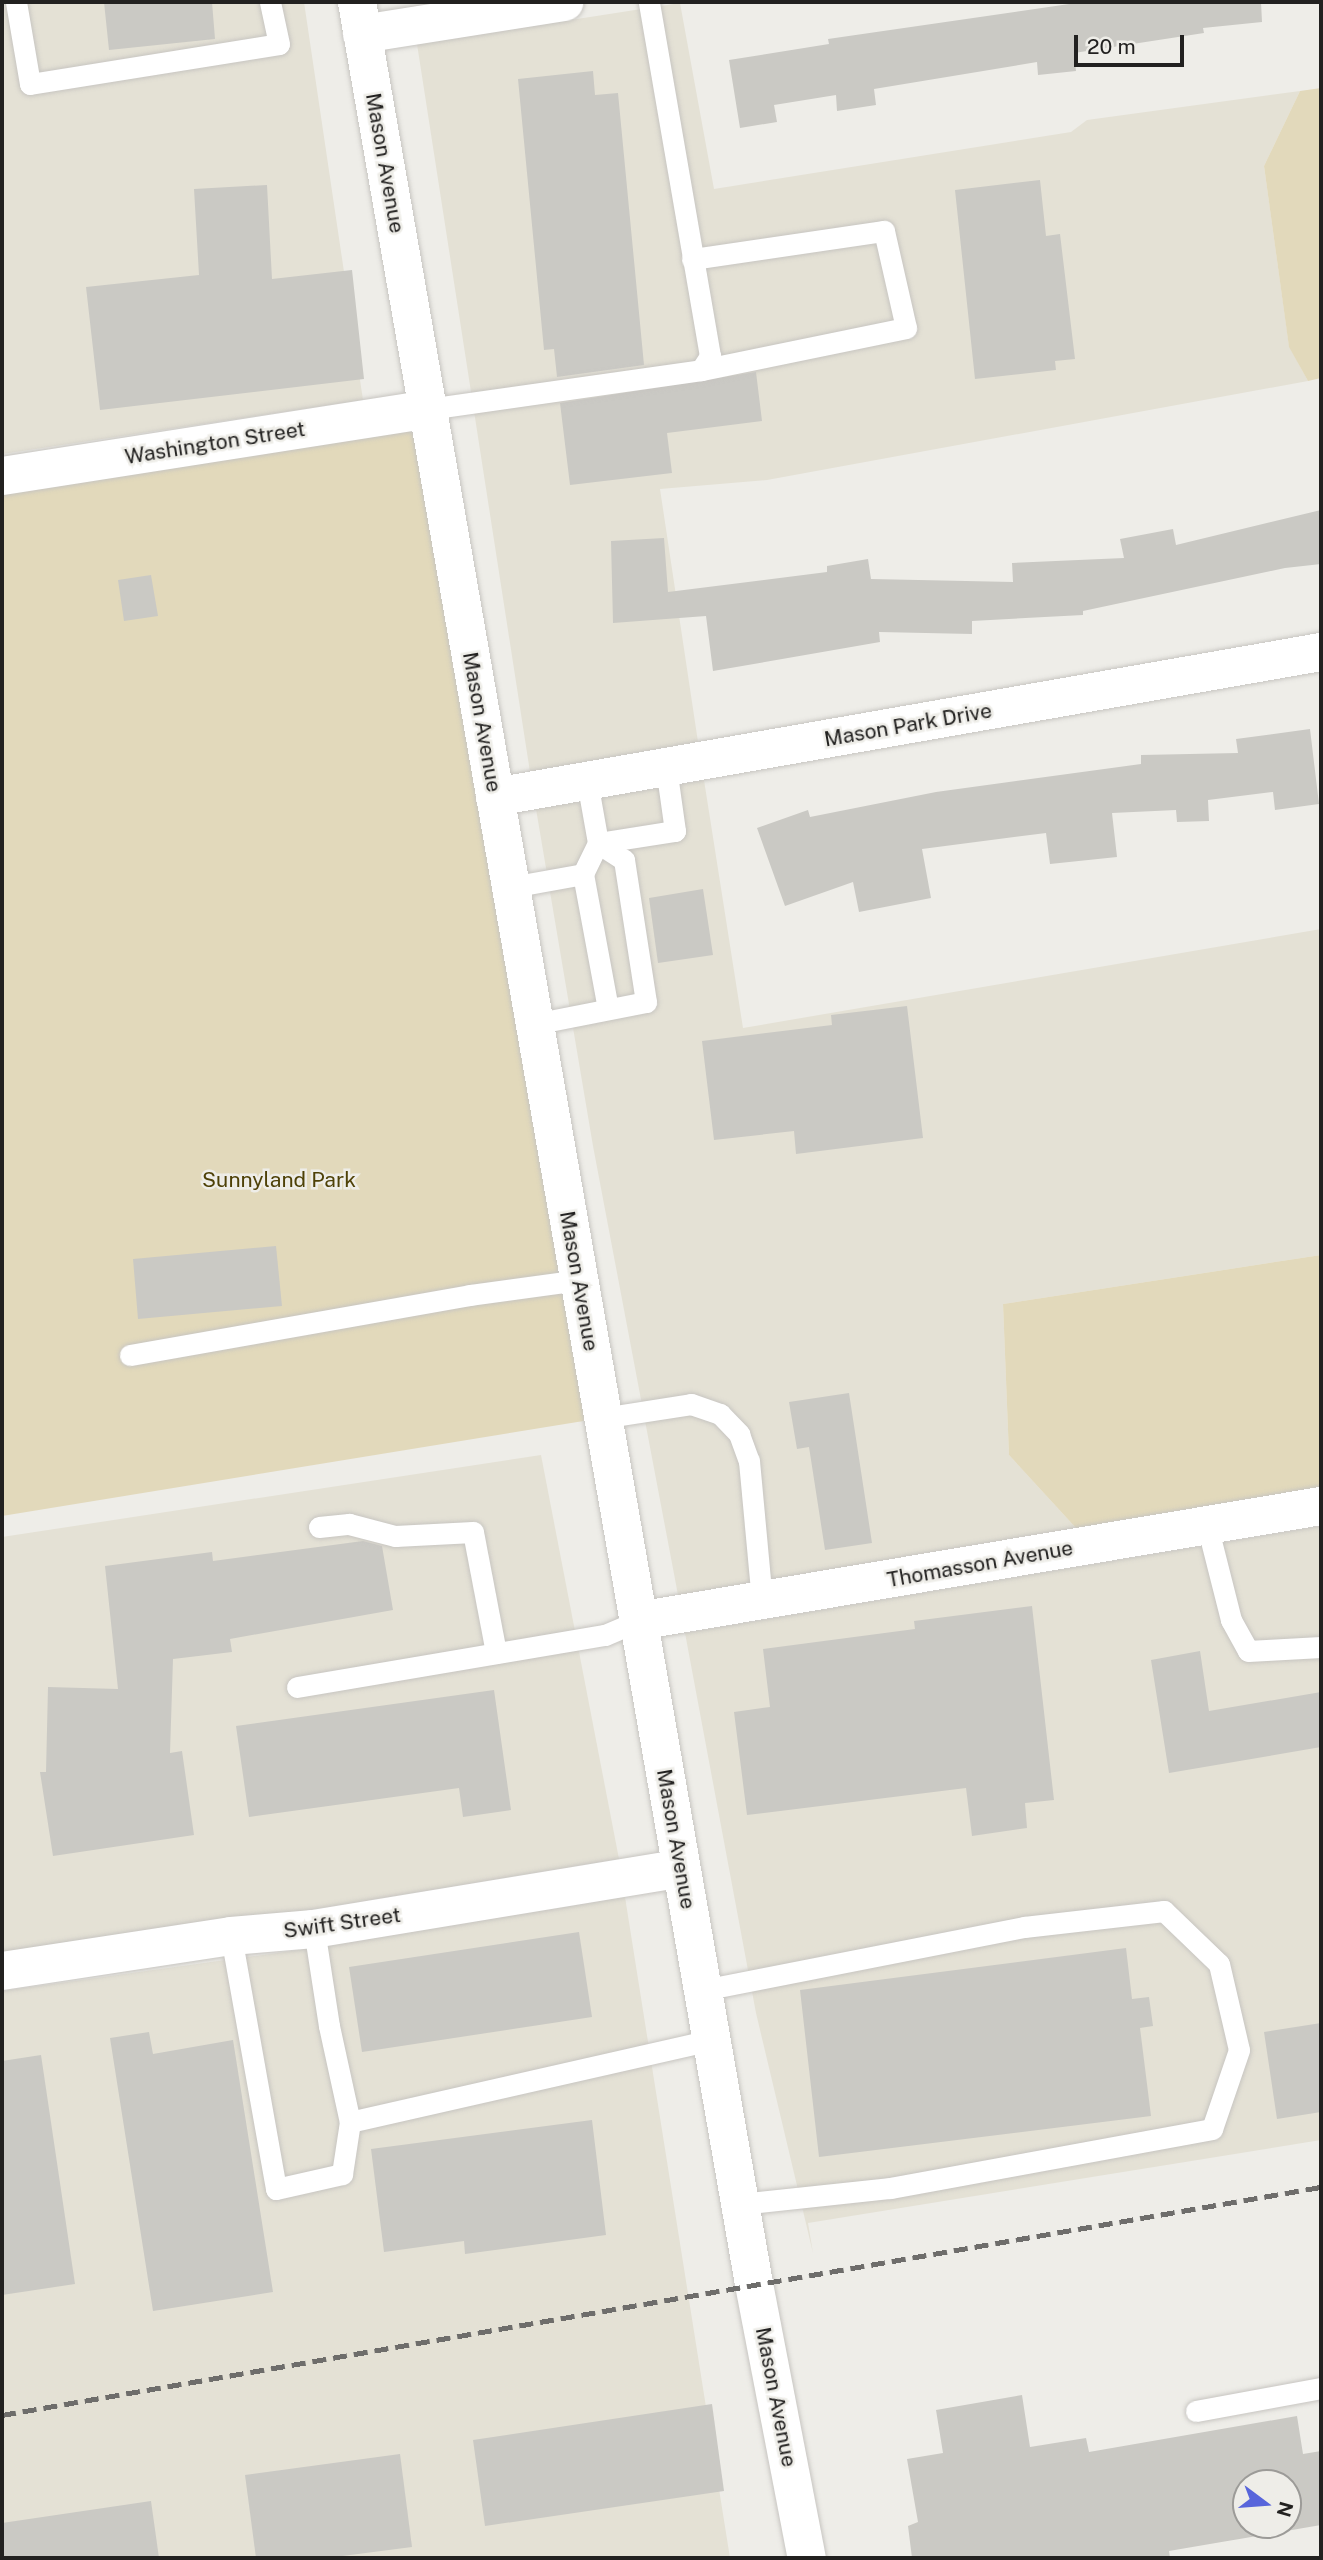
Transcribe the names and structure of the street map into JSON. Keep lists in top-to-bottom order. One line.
{"streets":{"street":["Mason Avenue","Washington Street","Mason Park Drive","Thomasson Avenue","Swift Street"]},"crossings":[["Mason Avenue","Washington Street"],["Mason Avenue","Mason Park Drive"],["Mason Avenue","Thomasson Avenue"],["Mason Avenue","Swift Street"]],"parks":["Sunnyland Park"],"scale_bar":"20 m","north":"right"}
